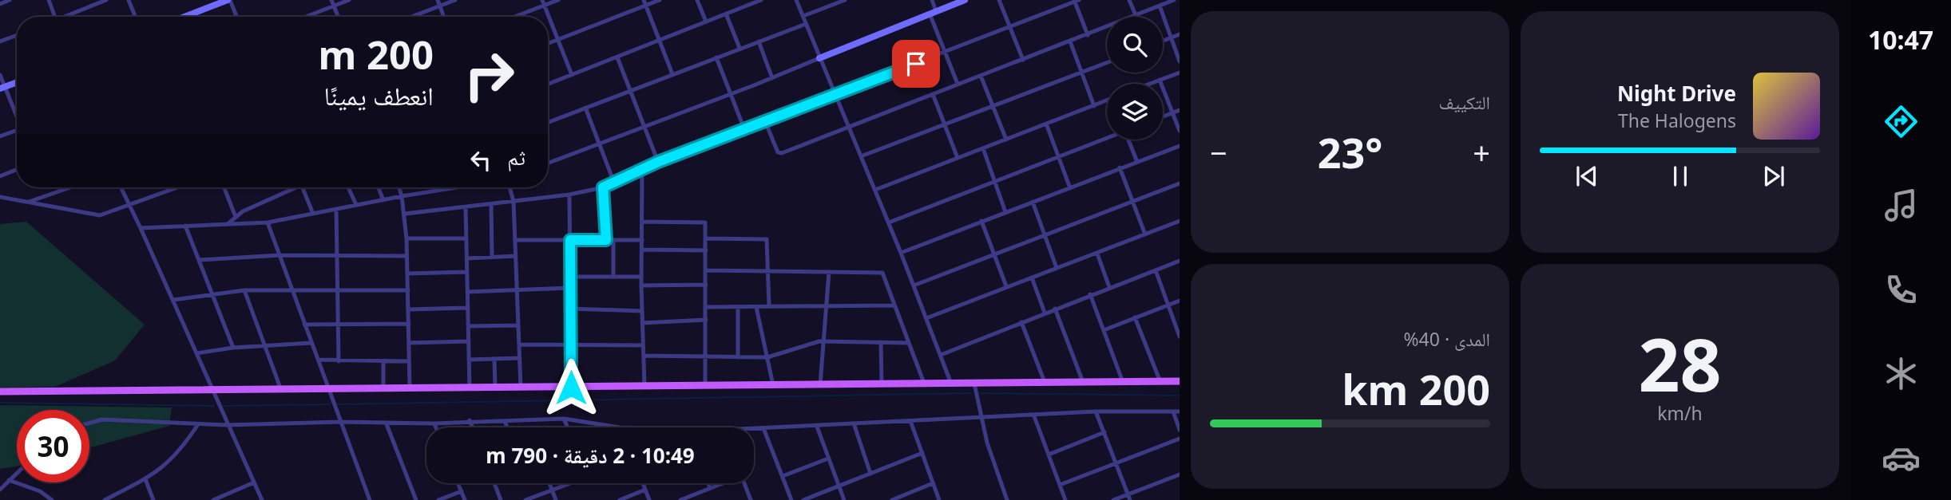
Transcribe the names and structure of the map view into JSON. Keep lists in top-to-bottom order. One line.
{"page":{"tabs":"10:47","tile":["التكييف",["28","km/h"],["المدى · 40%","200 km"]],"turn":["200 m","انعطف يمينًا"],"song":["Night Drive","The Halogens"],"heat":["−","23°","+"],"then":"ثم","limit":"30","trip":"10:49 · 2 دقيقة · 790 m"}}
